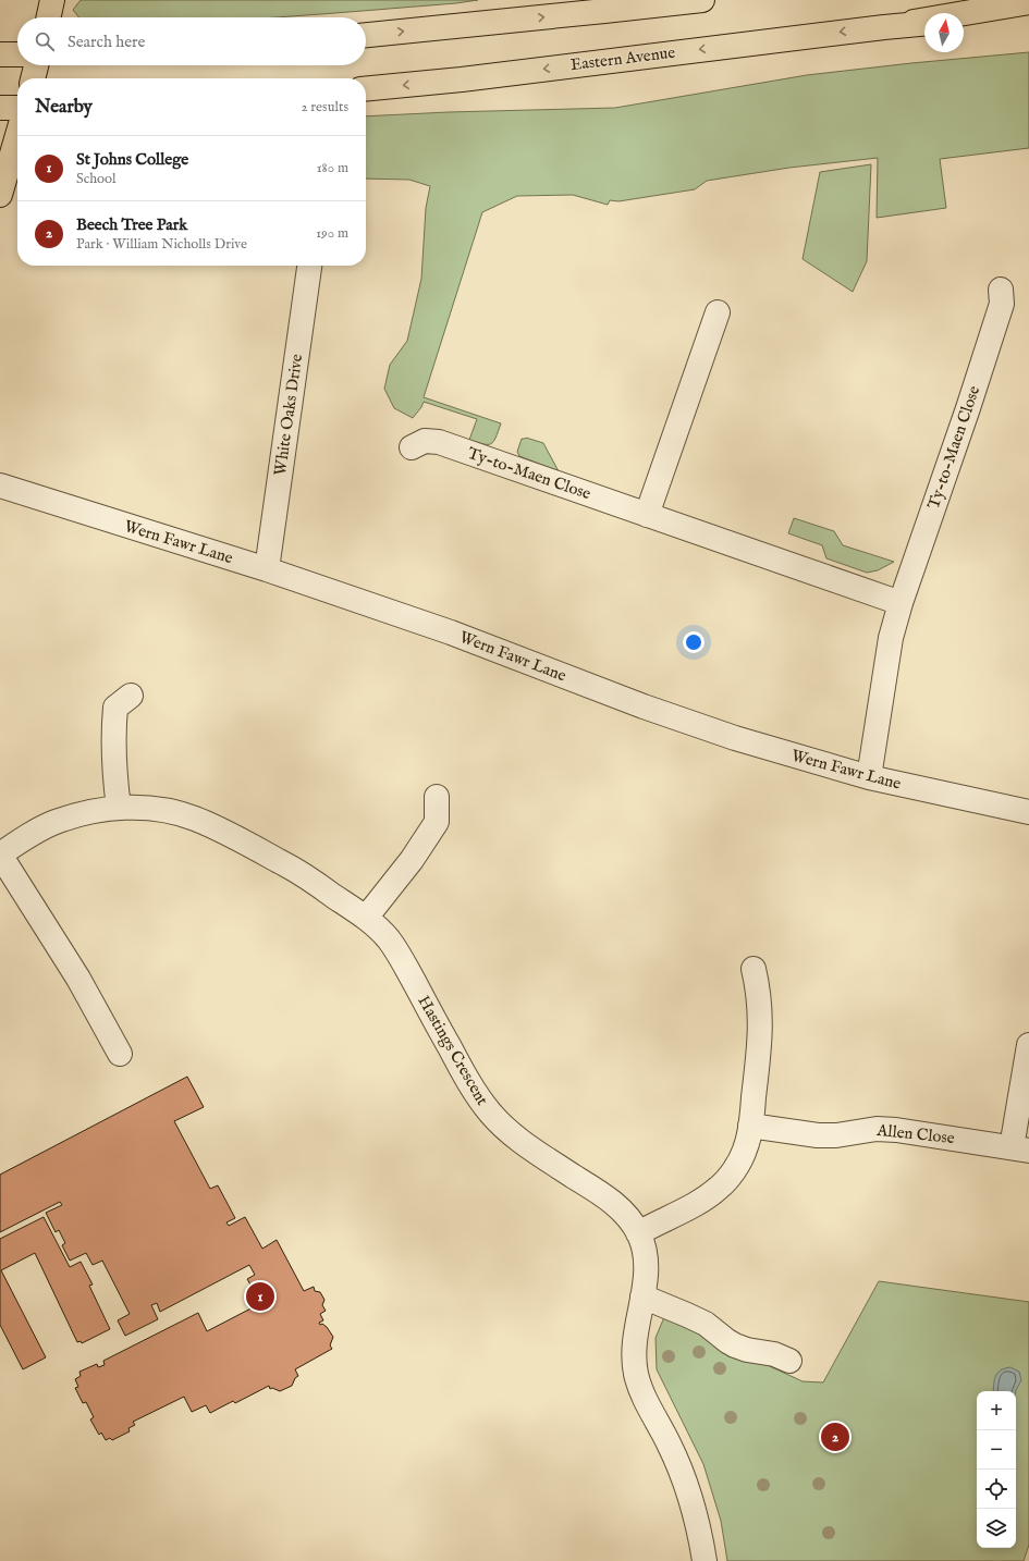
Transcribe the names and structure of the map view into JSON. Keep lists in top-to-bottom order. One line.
{"streets":{"main road":["Eastern Avenue"],"street":["White Oaks Drive","Ty-to-Maen Close","Wern Fawr Lane","Hastings Crescent","Allen Close"]},"crossings":[["White Oaks Drive","Wern Fawr Lane"],["Ty-to-Maen Close","Wern Fawr Lane"]],"north":"top","page":{"search":"Search here","heading":["Nearby","2 results"],"list":[{"mark":"1","name":"St Johns College","note":"School","value":"180 m"},{"mark":"2","name":"Beech Tree Park","note":"Park · William Nicholls Drive","value":"190 m"}],"pins":["1","2"],"map_buttons":["+","−"]}}
